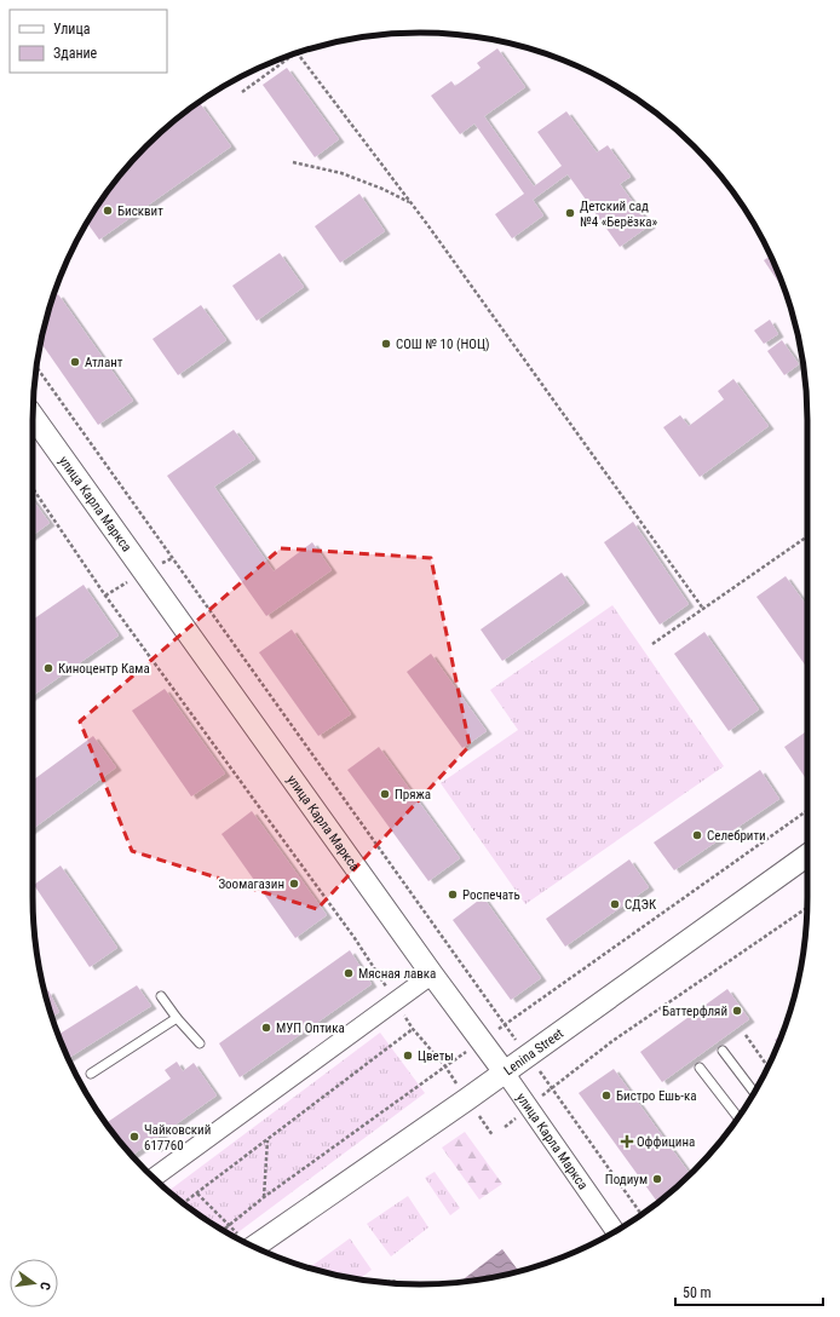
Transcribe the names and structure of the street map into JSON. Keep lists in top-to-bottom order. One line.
{"streets":{"street":["улица Карла Маркса","Lenina Street"]},"crossings":[["улица Карла Маркса","Lenina Street"]],"places":{"other":["Бисквит","Детский сад №4 «Берёзка»","СОШ № 10 (НОЦ)","Атлант","Киноцентр Кама","Пряжа","Селебрити","Зоомагазин","Роспечать","СДЭК","Мясная лавка","Баттерфляй","МУП Оптика","Цветы","Бистро Ешь-ка","Чайковский 617760","Подиум"],"health":["Оффицина"]},"legend":["Улица","Здание"],"scale_bar":"50 m","north":"right"}
